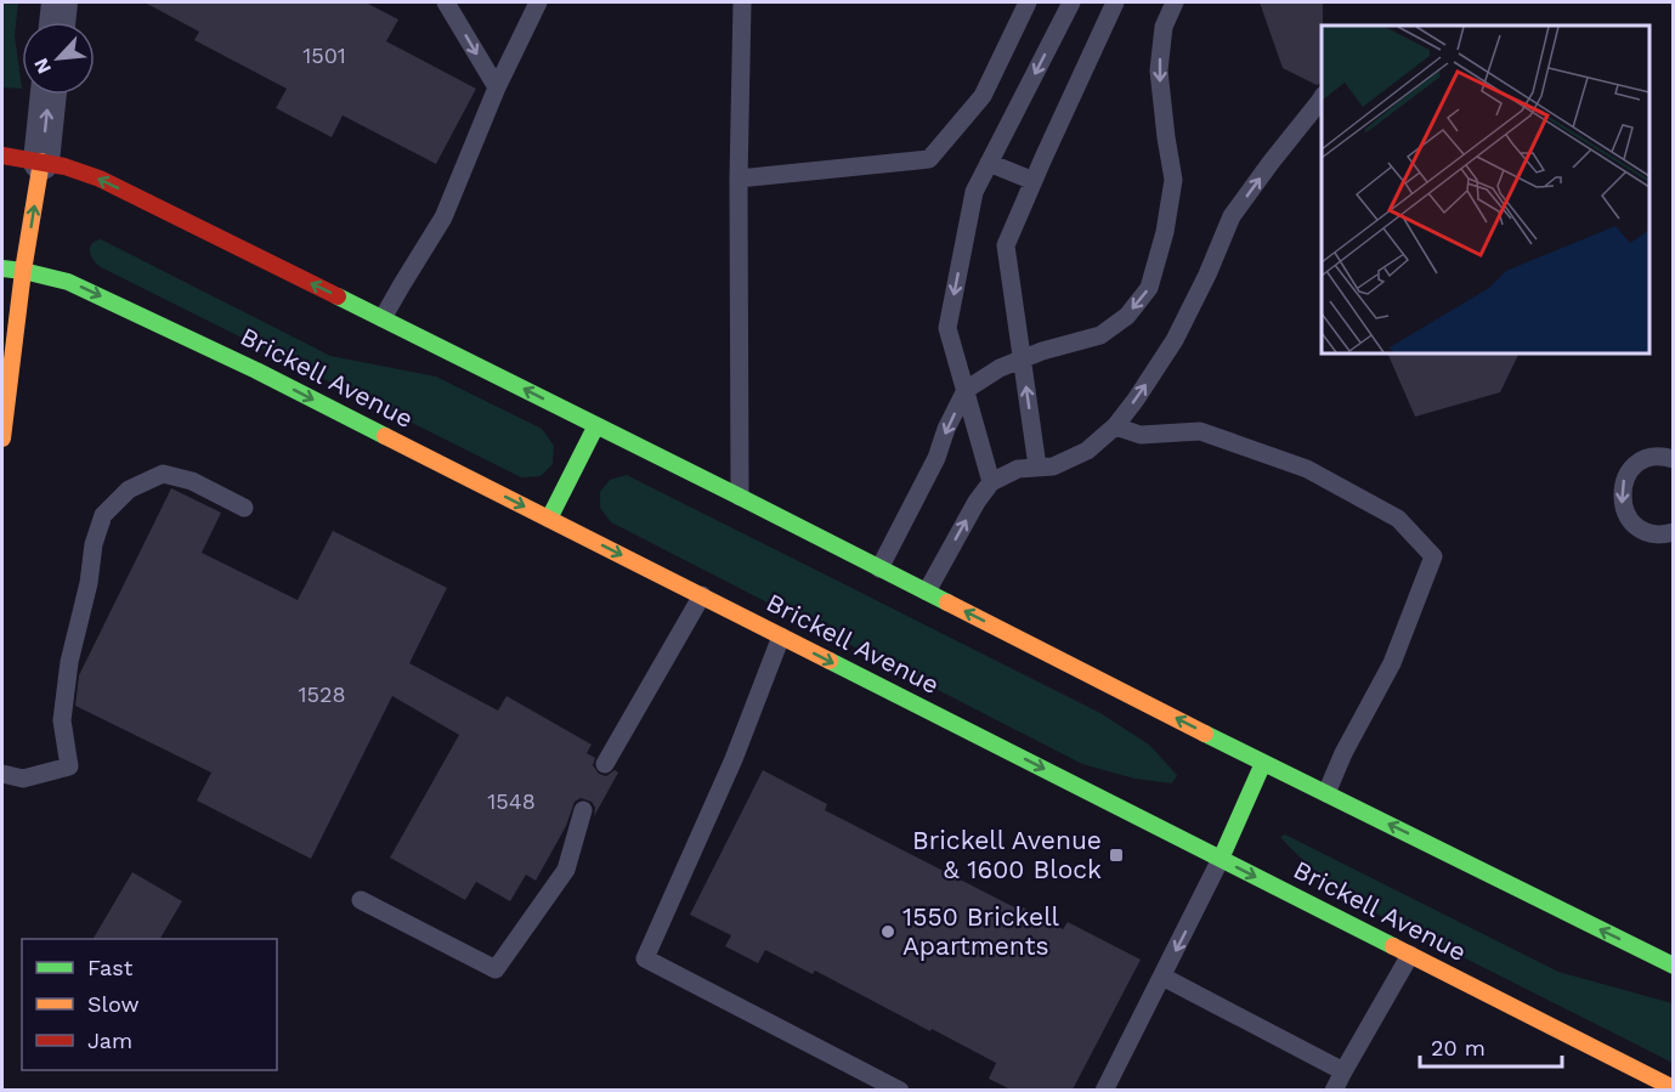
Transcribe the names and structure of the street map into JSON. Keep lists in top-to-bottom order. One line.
{"streets":{"main road":["Brickell Avenue"]},"places":{"transit":["Brickell Avenue & 1600 Block"],"other":["1550 Brickell Apartments"]},"house_numbers":["1501","1528","1548"],"legend":["Fast","Slow","Jam"],"scale_bar":"20 m","north":"bottom left"}
